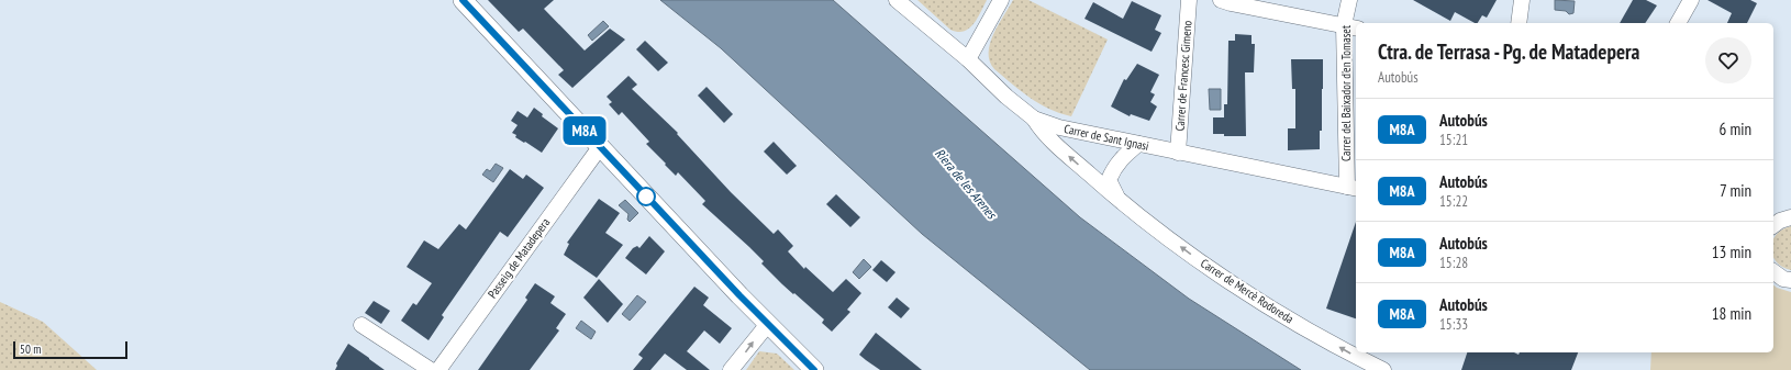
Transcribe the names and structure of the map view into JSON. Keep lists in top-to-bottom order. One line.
{"streets":{"street":["Carrer de Francesc Gimeno","Carrer del Baixador d'en Tomaset","Carrer de Sant Ignasi","Passeig de Matadepera","Carrer de Mercè Rodoreda"]},"crossings":[["Carrer de Francesc Gimeno","Carrer de Sant Ignasi"],["Carrer del Baixador d'en Tomaset","Carrer de Sant Ignasi"],["Carrer de Sant Ignasi","Carrer de Mercè Rodoreda"]],"one_way":["Carrer de Mercè Rodoreda"],"water":["Riera de les Arenes"],"lines":["bus line M8A"],"scale_bar":"50 m","page":{"on_map":"M8A","heading":["Ctra. de Terrasa - Pg. de Matadepera","Autobús"],"list":[{"mark":"M8A","name":"Autobús","note":"15:21","value":"6 min"},{"mark":"M8A","name":"Autobús","note":"15:22","value":"7 min"},{"mark":"M8A","name":"Autobús","note":"15:28","value":"13 min"},{"mark":"M8A","name":"Autobús","note":"15:33","value":"18 min"}],"scale":"50 m"}}
